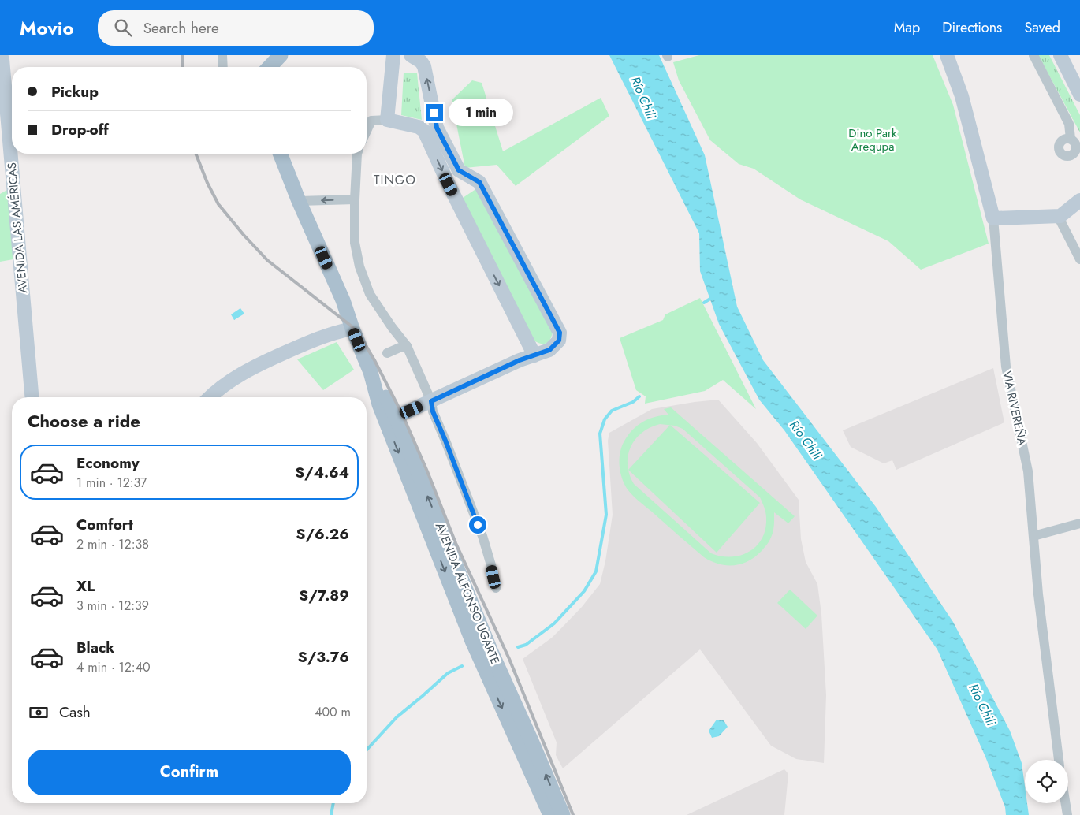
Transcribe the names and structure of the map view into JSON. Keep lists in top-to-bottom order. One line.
{"streets":{"main road":["AVENIDA ALFONSO UGARTE"],"street":["AVENIDA LAS AMÉRICAS","VIA RIVEREÑA"]},"districts":["TINGO"],"water":["Río Chili"],"parks":["Dino Park Arequpa"],"page":{"header":"Movio","search":"Search here","nav":["Map","Directions","Saved"],"banner":["Pickup","Drop-off"],"bubble":"1 min","heading":"Choose a ride","list":[{"name":"Economy","note":"1 min · 12:37","value":"S/4.64"},{"name":"Comfort","note":"2 min · 12:38","value":"S/6.26"},{"name":"XL","note":"3 min · 12:39","value":"S/7.89"},{"name":"Black","note":"4 min · 12:40","value":"S/3.76"}],"pay":["Cash","400 m"],"buttons":"Confirm"}}
